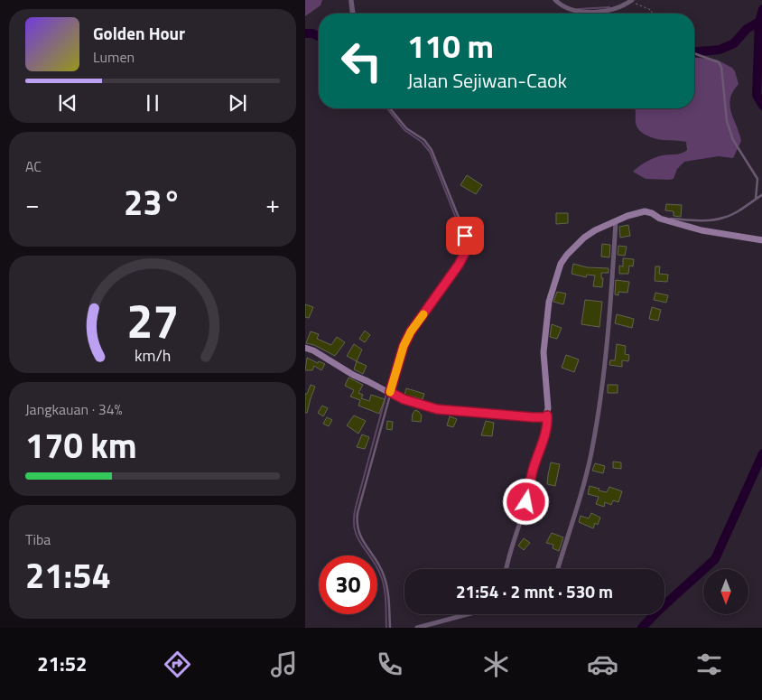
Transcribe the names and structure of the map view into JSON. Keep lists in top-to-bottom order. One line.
{"north":"bottom","page":{"turn":["110 m","Jalan Sejiwan-Caok"],"song":["Golden Hour","Lumen"],"tile":["AC",["Jangkauan · 34%","170 km"],["Tiba","21:54"]],"heat":["−","23°","+"],"limit":"30","trip":"21:54 · 2 mnt · 530 m","tabs":"21:52","gauge":["27","km/h"]}}
